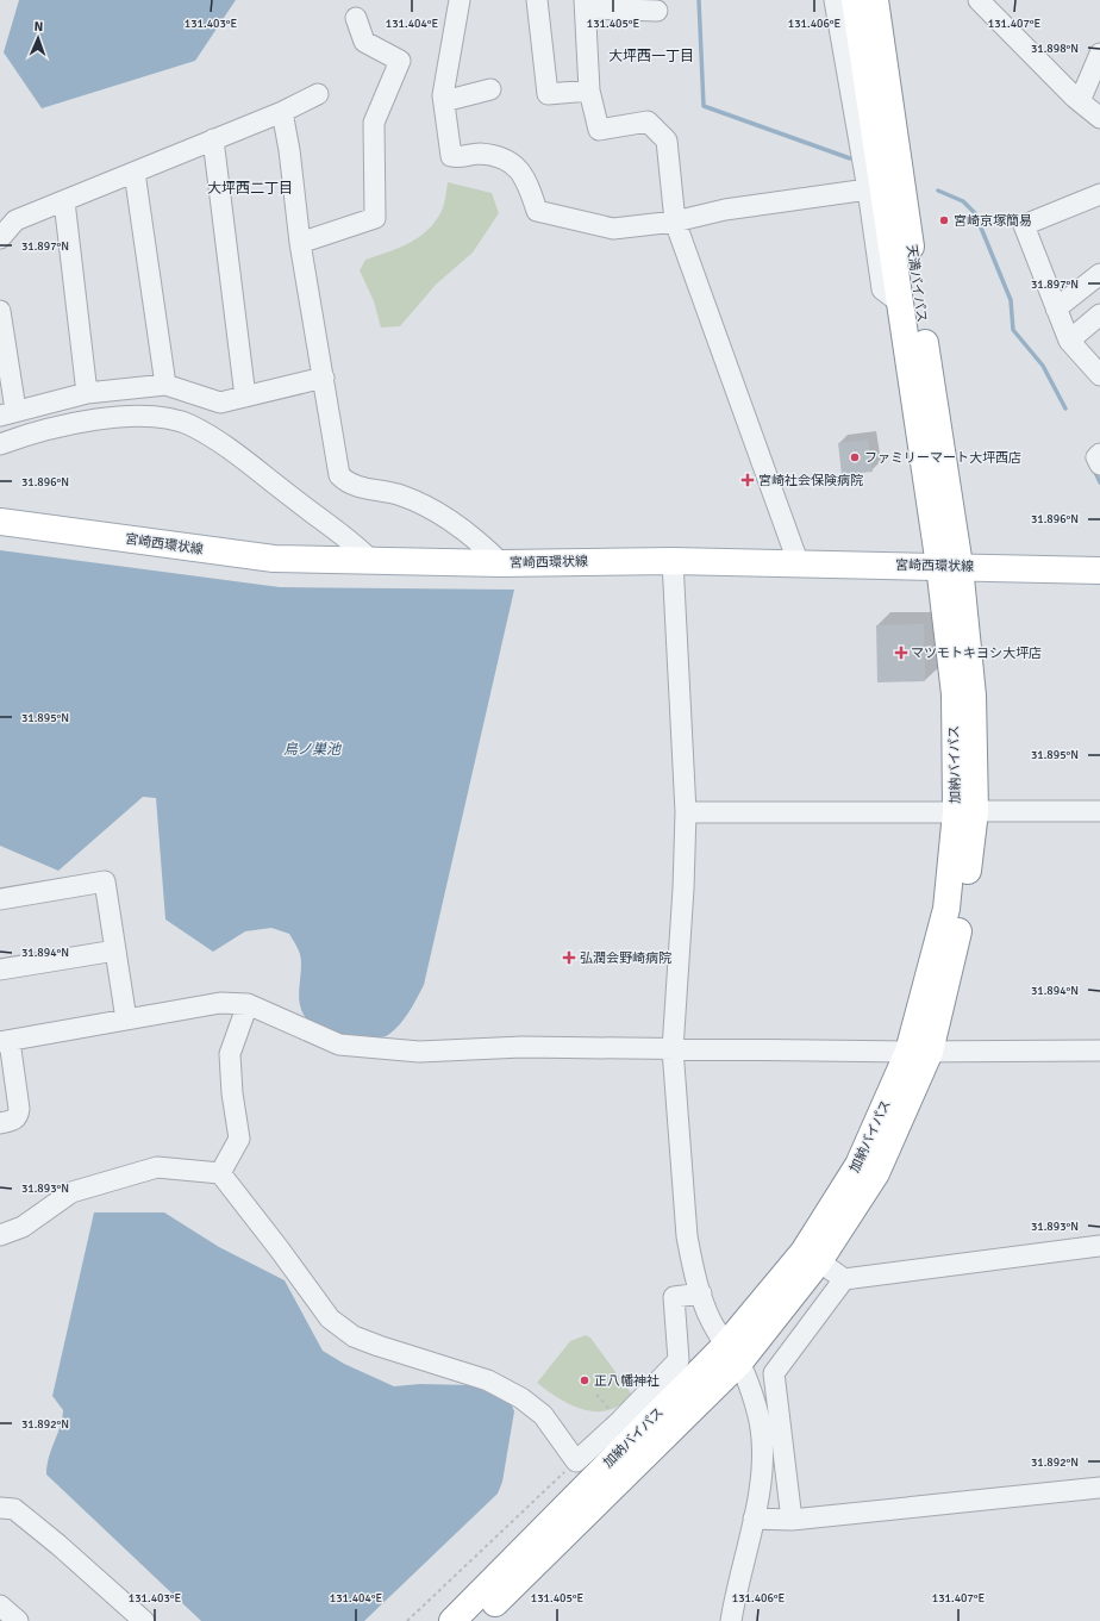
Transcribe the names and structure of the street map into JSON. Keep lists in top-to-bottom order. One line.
{"streets":{"main road":["天満バイパス","宮崎西環状線","加納バイパス"]},"crossings":[["天満バイパス","宮崎西環状線"],["天満バイパス","加納バイパス"],["宮崎西環状線","加納バイパス"]],"districts":["大坪西一丁目","大坪西二丁目"],"water":["鳥ノ巣池"],"places":{"other":["宮崎京塚簡易","ファミリーマート大坪西店","正八幡神社"],"health":["宮崎社会保険病院","マツモトキヨシ大坪店","弘潤会野崎病院"]},"north":"top","coordinates":["131.403°E","131.404°E","131.405°E","131.406°E","131.407°E","31.898°N","31.897°N","31.896°N","31.895°N","31.894°N","31.893°N","31.892°N"]}
